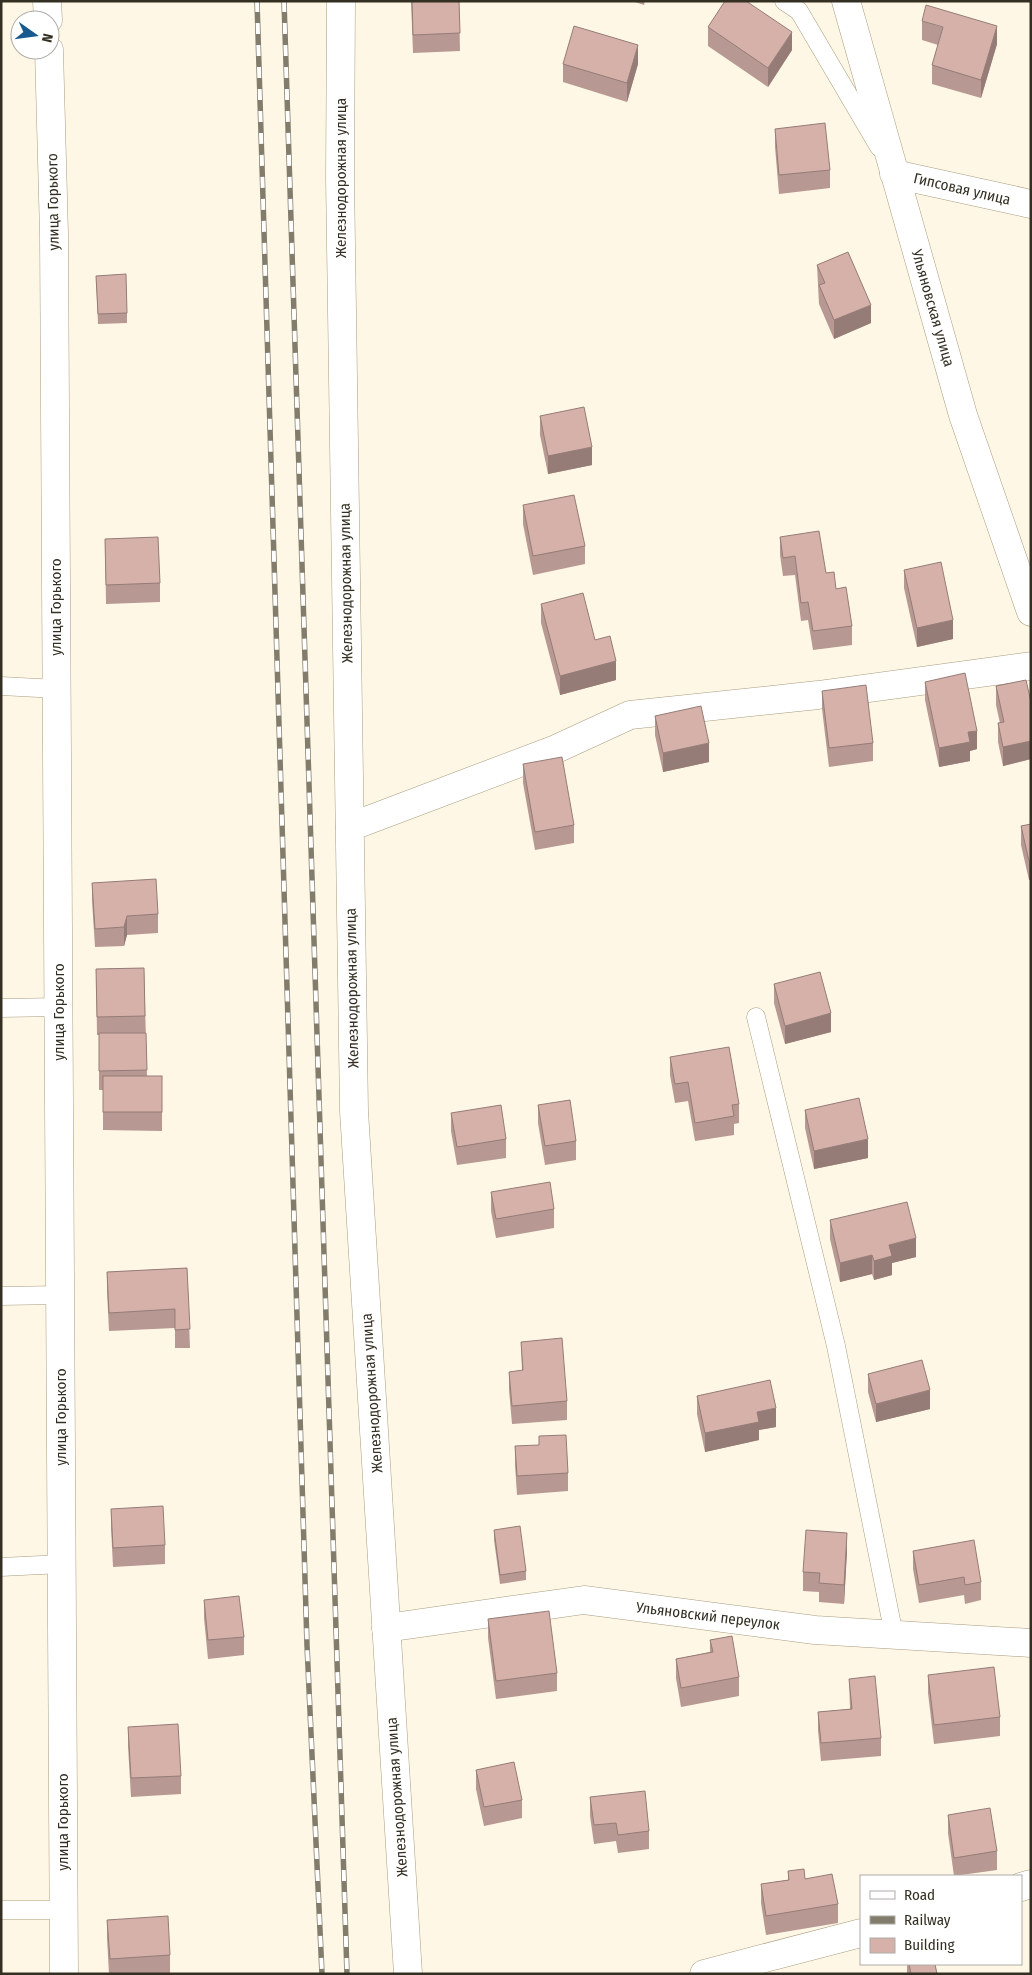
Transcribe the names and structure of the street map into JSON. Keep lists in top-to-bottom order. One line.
{"streets":{"street":["Железнодорожная улица","Гипсовая улица","улица Горького","Ульяновская улица","Ульяновский переулок"]},"crossings":[["Железнодорожная улица","Ульяновский переулок"],["Гипсовая улица","Ульяновская улица"]],"legend":["Road","Railway","Building"],"north":"right"}
